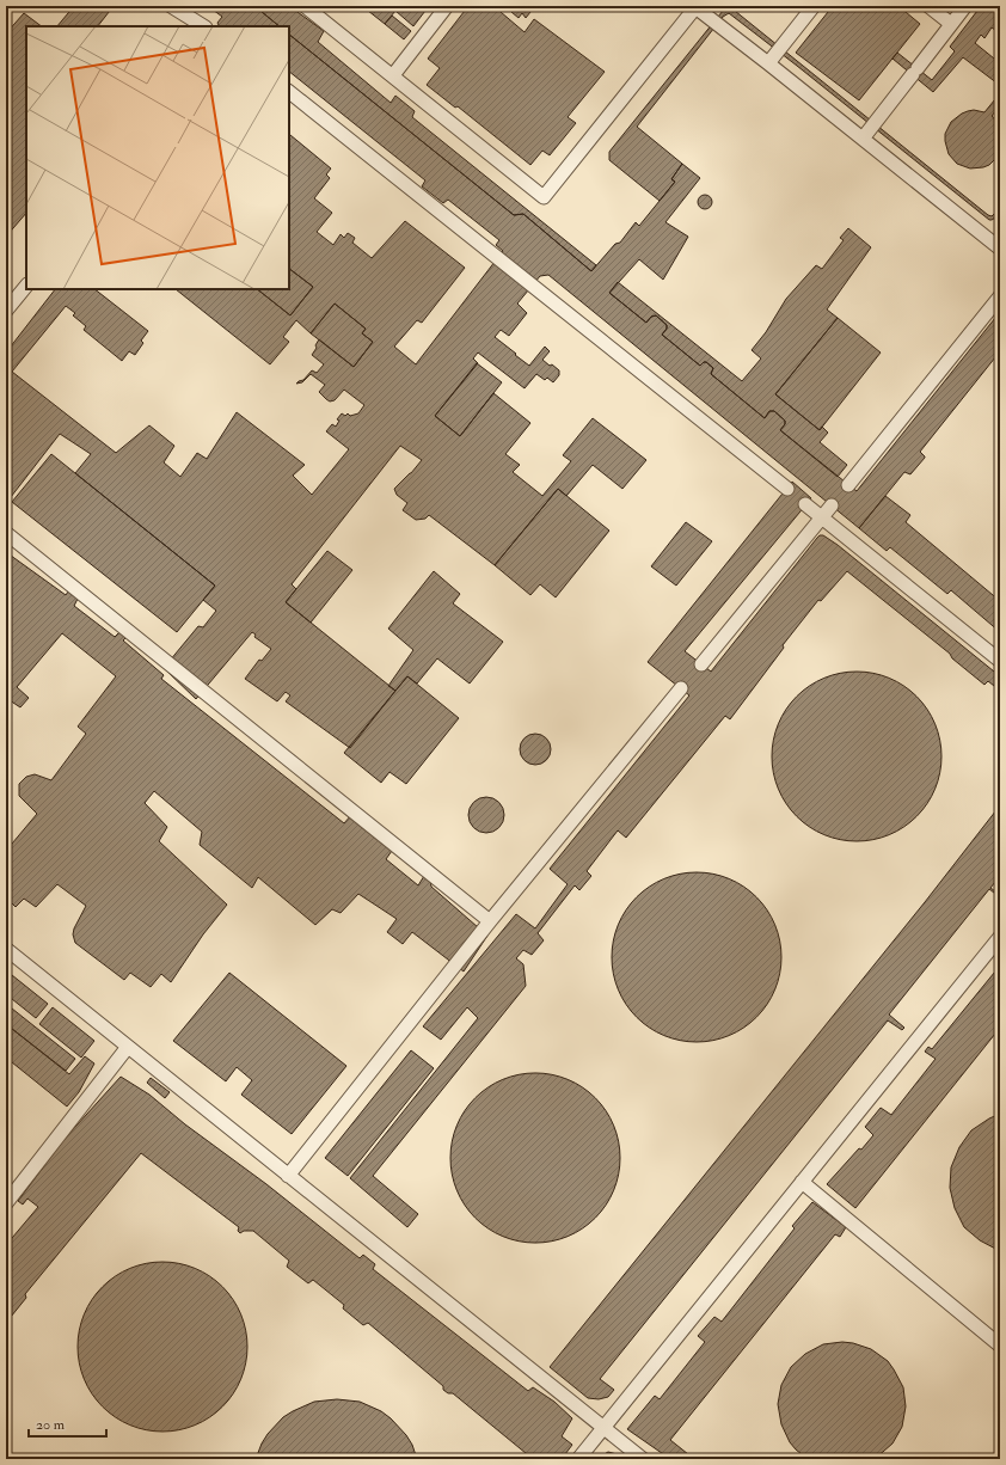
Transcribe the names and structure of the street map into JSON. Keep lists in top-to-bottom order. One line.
{"scale_bar":"20 m"}
